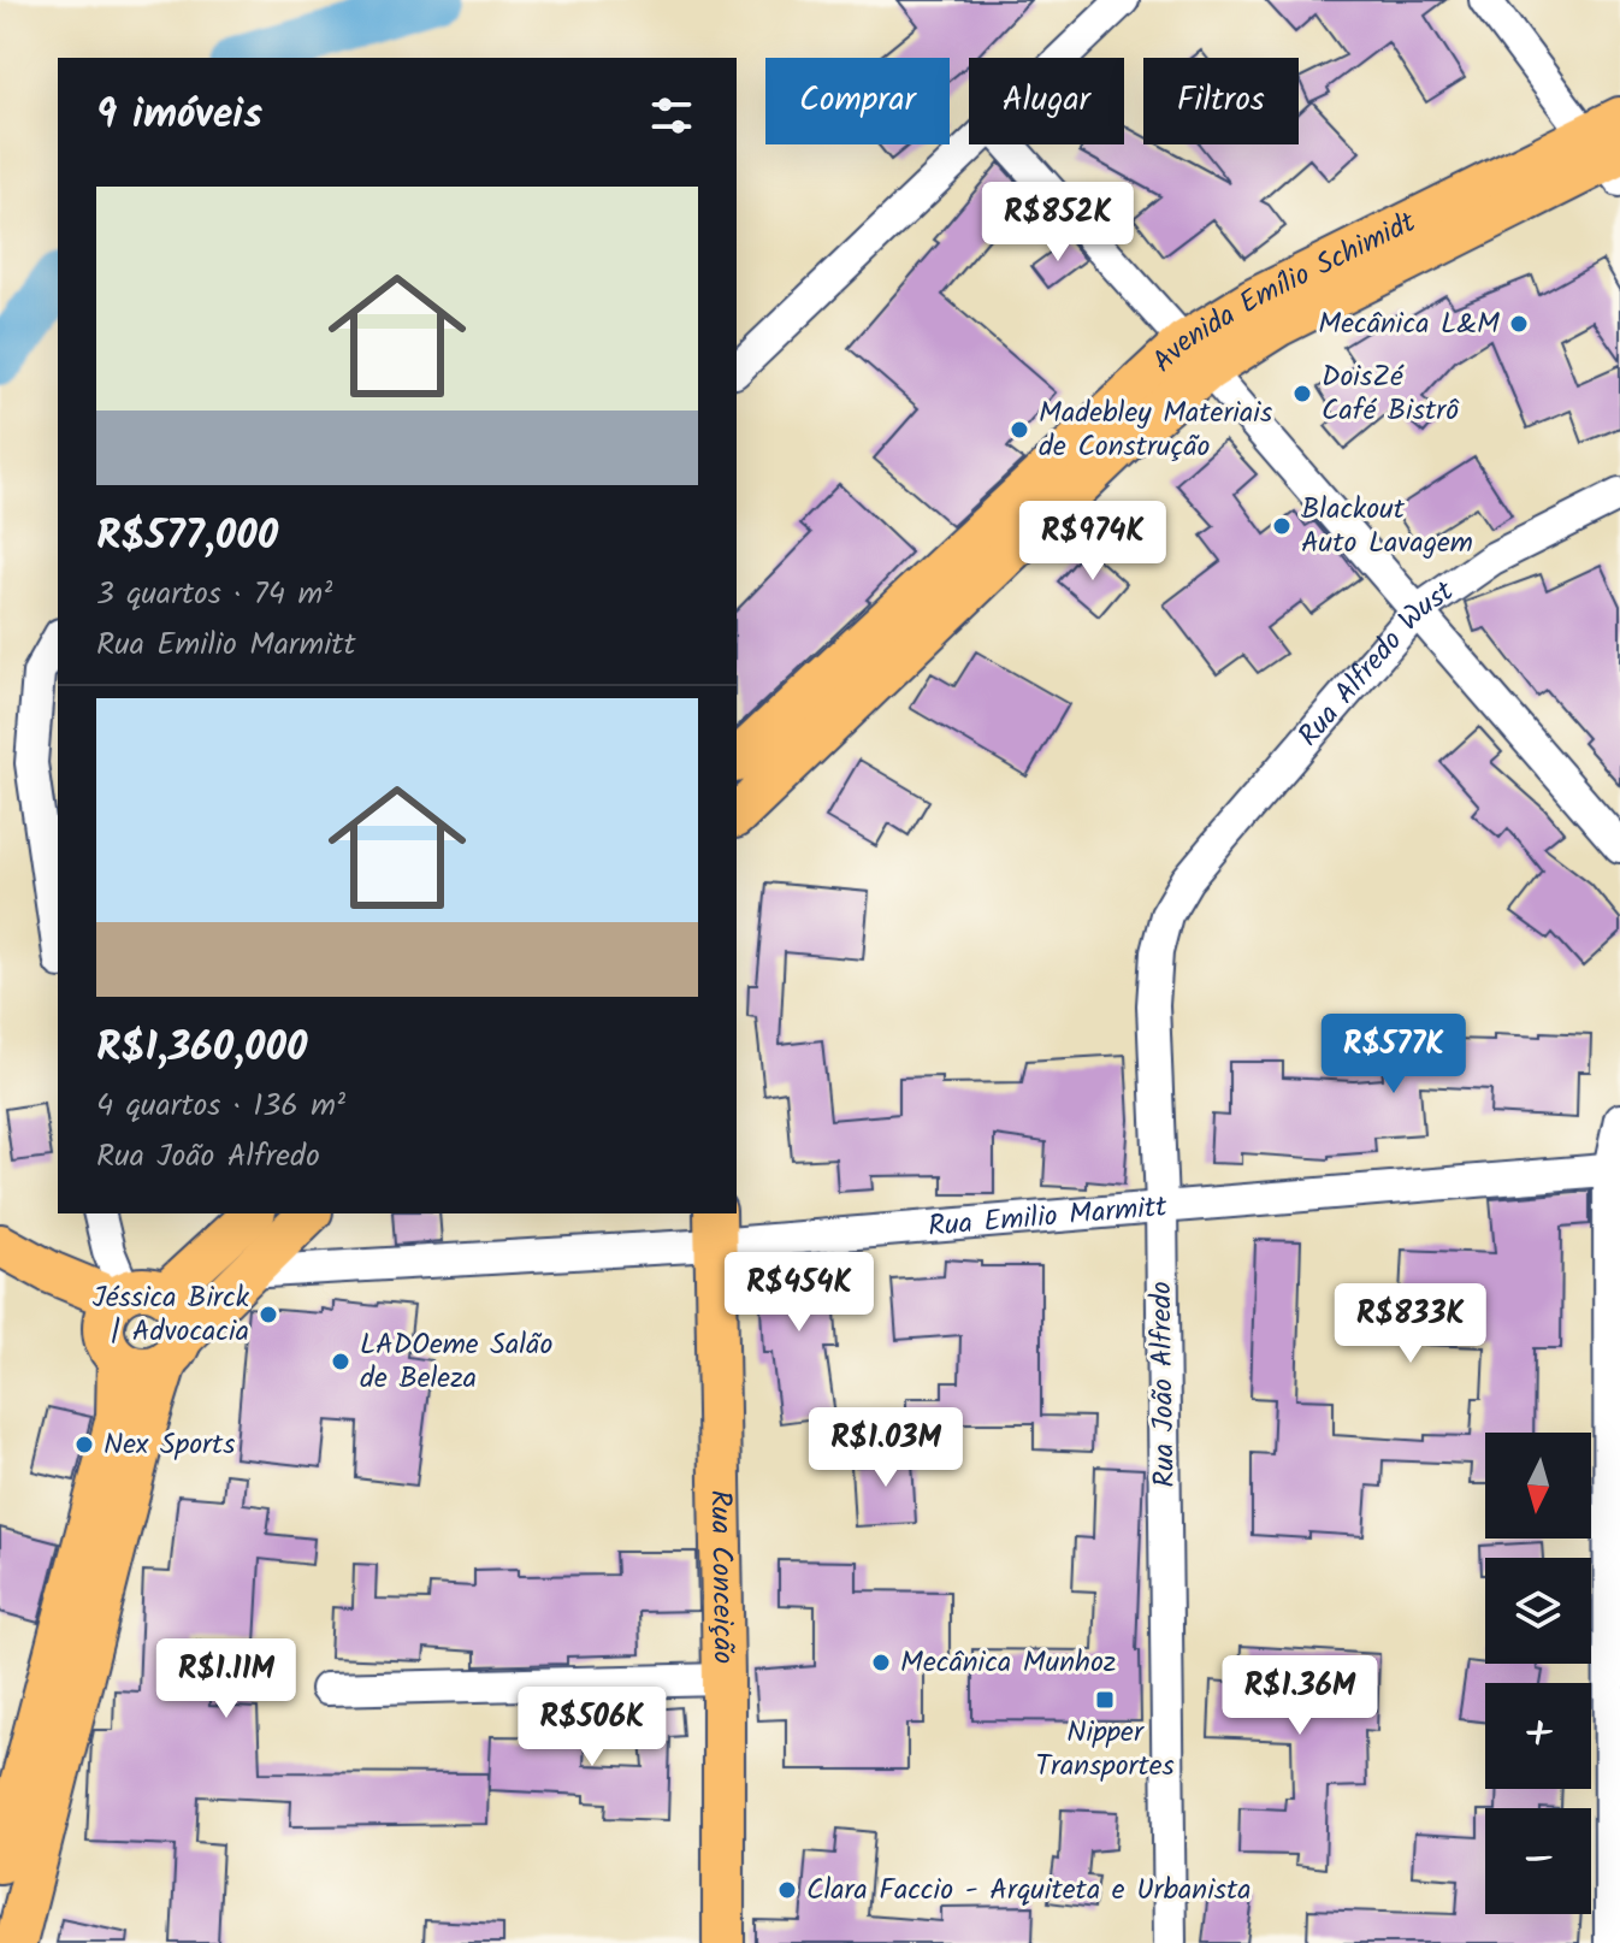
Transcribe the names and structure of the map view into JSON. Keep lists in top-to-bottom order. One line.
{"streets":{"main road":["Avenida Emílio Schimidt","Rua Conceição"],"street":["Rua Alfredo Wust","Rua Emilio Marmitt","Rua João Alfredo"]},"crossings":[["Rua Alfredo Wust","Rua João Alfredo"],["Rua Emilio Marmitt","Rua João Alfredo"],["Rua Emilio Marmitt","Rua Conceição"]],"places":{"other":["Mecânica L&M","DoisZé Café Bistrô","Madebley Materiais de Construção","Blackout Auto Lavagem","Jéssica Birck | Advocacia","LADOeme Salão de Beleza","Nex Sports","Mecânica Munhoz","Clara Faccio - Arquiteta e Urbanista"],"transit":["Nipper Transportes"]},"north":"bottom","page":{"chip":["Comprar","Alugar","Filtros"],"heading":"9 imóveis","list":[{"name":"R$577,000","note":"3 quartos · 74 m² · Rua Emilio Marmitt"},{"name":"R$1,360,000","note":"4 quartos · 136 m² · Rua João Alfredo"}],"price":["R$852K","R$974K","R$577K","R$454K","R$833K","R$1.03M","R$1.11M","R$1.36M","R$506K"],"map_buttons":["+","−"]}}
